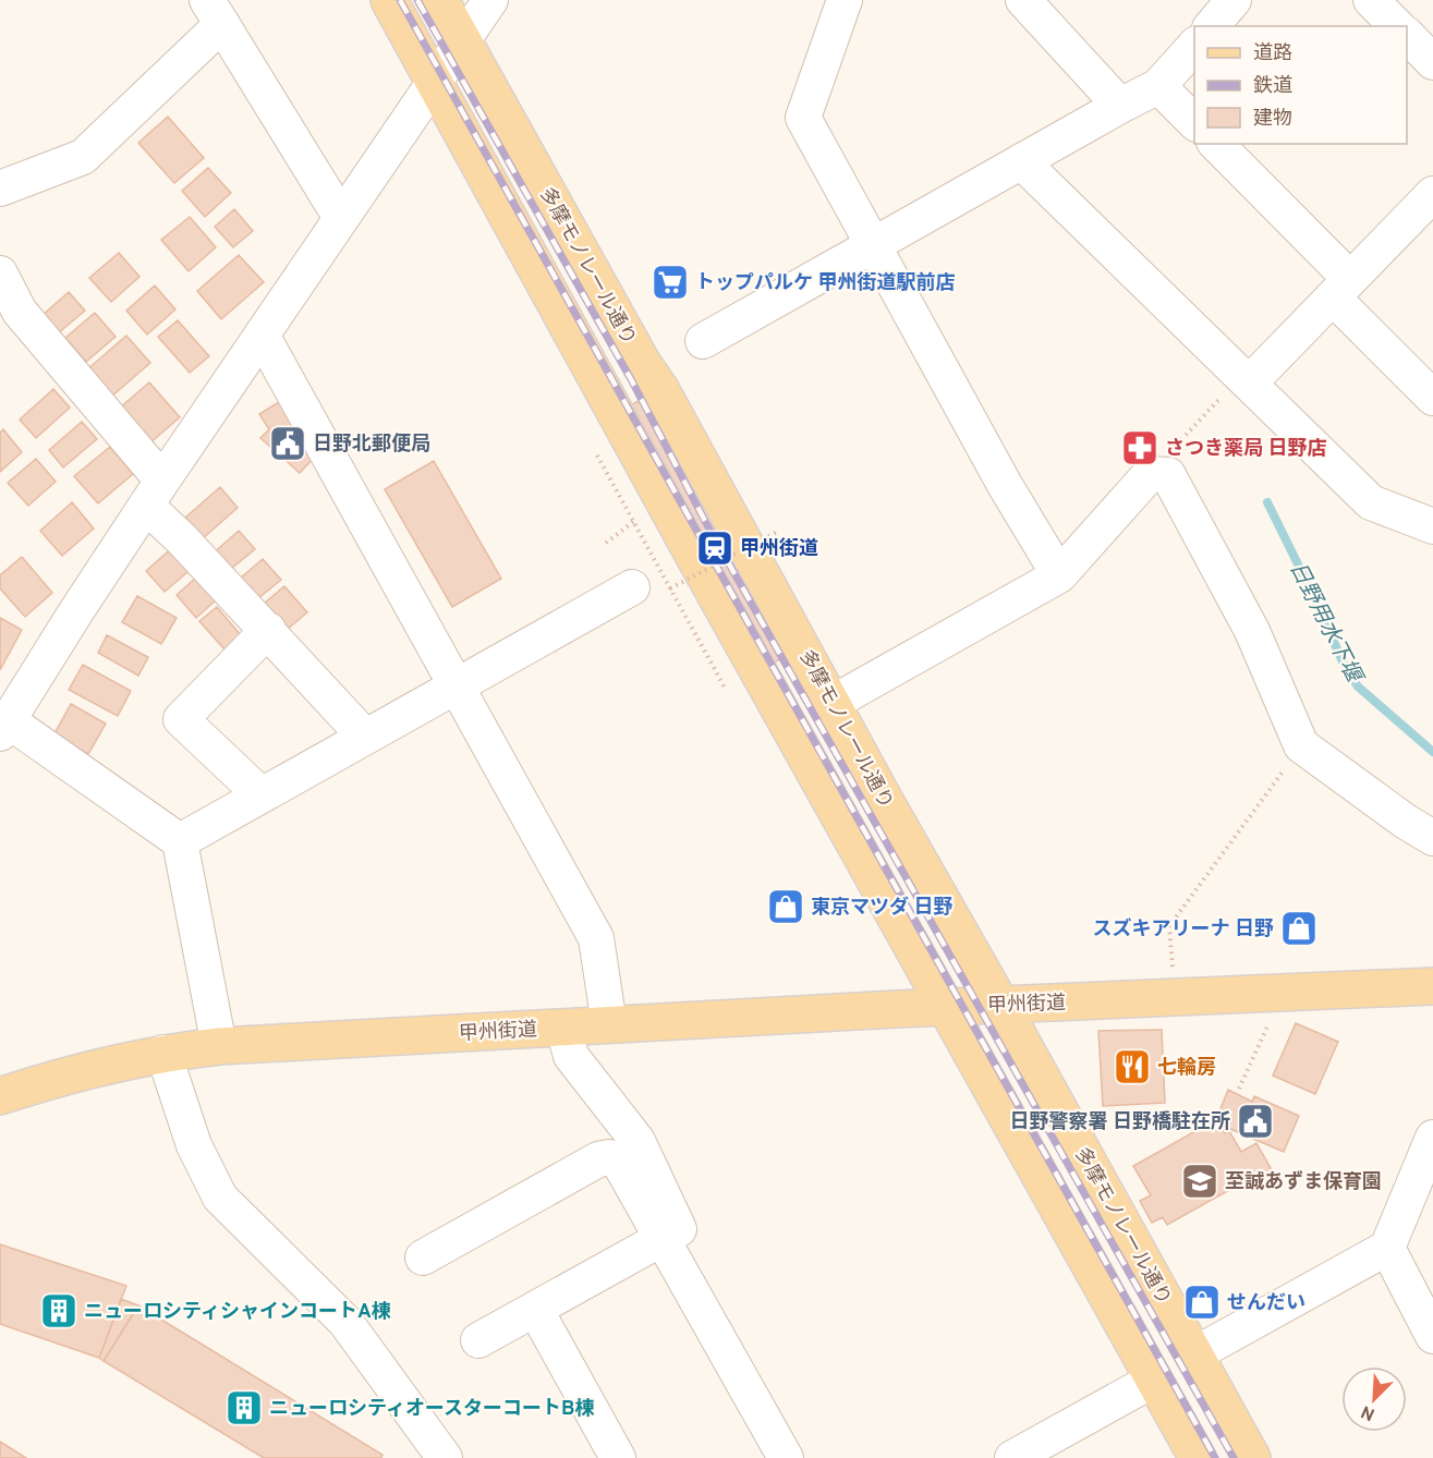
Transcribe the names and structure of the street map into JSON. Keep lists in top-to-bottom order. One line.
{"streets":{"main road":["多摩モノレール通り","甲州街道"]},"crossings":[["多摩モノレール通り","甲州街道"]],"water":["日野用水下堰"],"places":{"supermarket":["トップパルケ 甲州街道駅前店"],"public building":["日野北郵便局","日野警察署 日野橋駐在所"],"pharmacy":["さつき薬局 日野店"],"station":["甲州街道"],"shop":["東京マツダ 日野","スズキアリーナ 日野","せんだい"],"restaurant":["七輪房"],"school or university":["至誠あずま保育園"],"building":["ニューロシティシャインコートA棟","ニューロシティオースターコートB棟"]},"legend":["道路","鉄道","建物"],"north":"bottom left"}
